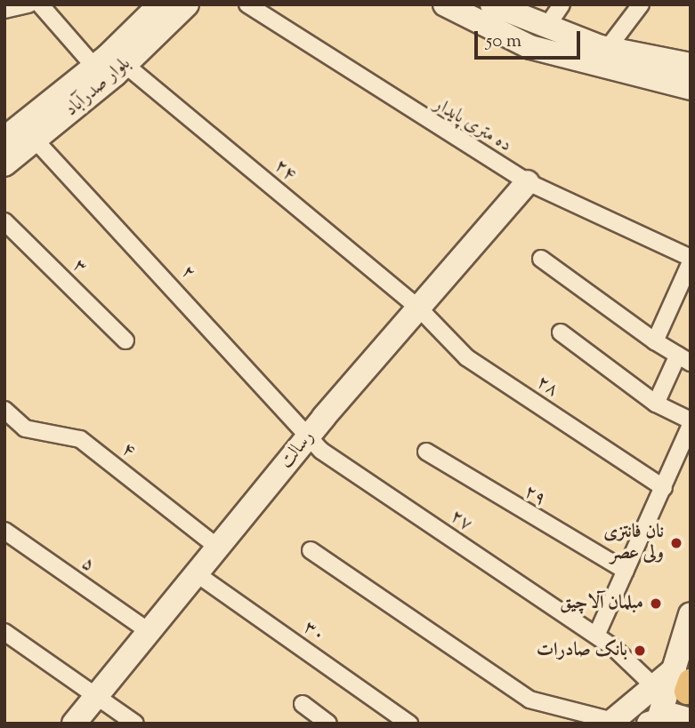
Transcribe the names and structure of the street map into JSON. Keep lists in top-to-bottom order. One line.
{"streets":{"main road":["بلوار صدرآباد","رسالت"],"street":["ده متری پایدار","۲۴","۳","۲","۲۸","۴","۲۹","۲۷","۵","۳۰"]},"crossings":[["بلوار صدرآباد","۲۴"],["بلوار صدرآباد","۲"],["ده متری پایدار","رسالت"],["۲۴","۲۸"],["۲۴","رسالت"],["۲","رسالت"],["۲","۲۷"],["۲۸","رسالت"],["رسالت","۴"],["رسالت","۲۷"],["رسالت","۵"],["رسالت","۳۰"]],"places":["نان فانتزی ولی عصر","مبلمان آلاچیق","بانک صادرات"],"scale_bar":"50 m"}
